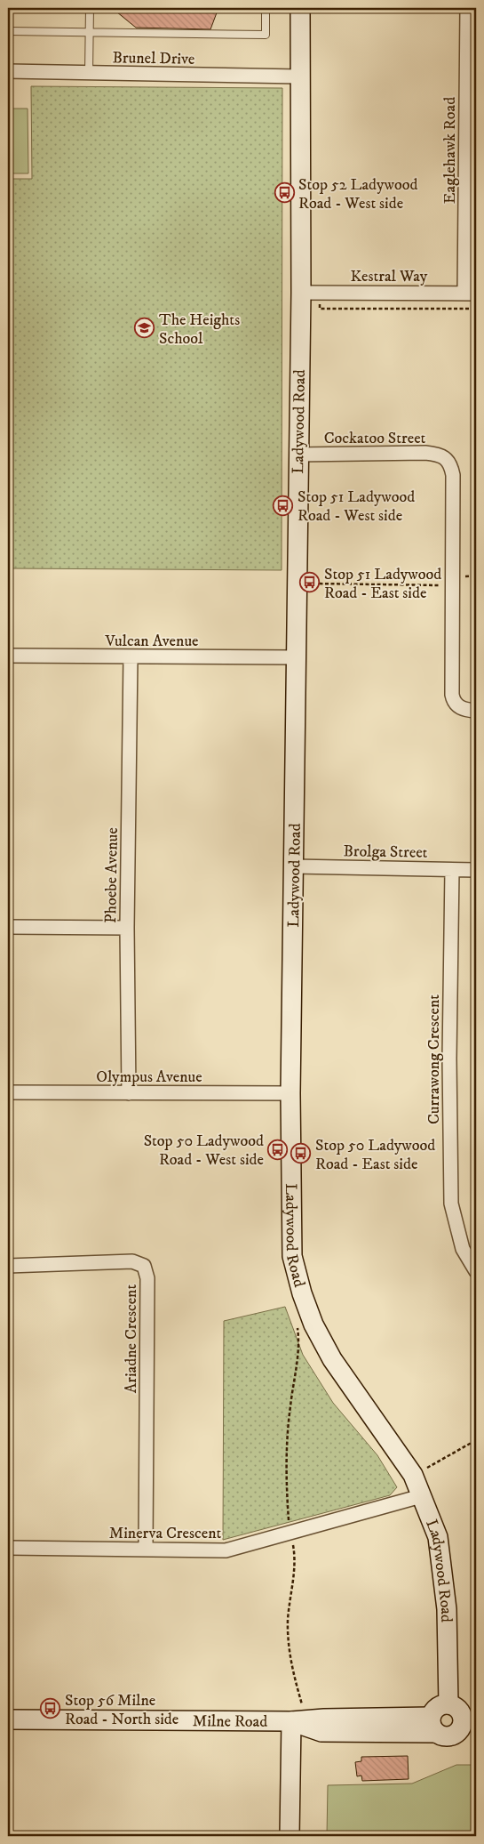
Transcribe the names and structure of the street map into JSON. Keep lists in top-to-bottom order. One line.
{"streets":{"street":["Brunel Drive","Eaglehawk Road","Kestral Way","Ladywood Road","Cockatoo Street","Vulcan Avenue","Brolga Street","Phoebe Avenue","Currawong Crescent","Olympus Avenue","Ariadne Crescent","Minerva Crescent","Milne Road"]},"crossings":[["Brunel Drive","Ladywood Road"],["Eaglehawk Road","Kestral Way"],["Kestral Way","Ladywood Road"],["Ladywood Road","Cockatoo Street"],["Ladywood Road","Vulcan Avenue"],["Ladywood Road","Brolga Street"],["Ladywood Road","Olympus Avenue"],["Ladywood Road","Minerva Crescent"],["Ladywood Road","Milne Road"],["Vulcan Avenue","Phoebe Avenue"],["Brolga Street","Currawong Crescent"],["Phoebe Avenue","Olympus Avenue"],["Ariadne Crescent","Minerva Crescent"]],"places":{"bus stop":["Stop 52 Ladywood Road - West side","Stop 51 Ladywood Road - West side","Stop 51 Ladywood Road - East side","Stop 50 Ladywood Road - West side","Stop 50 Ladywood Road - East side","Stop 56 Milne Road - North side"],"school or university":["The Heights School"]}}
